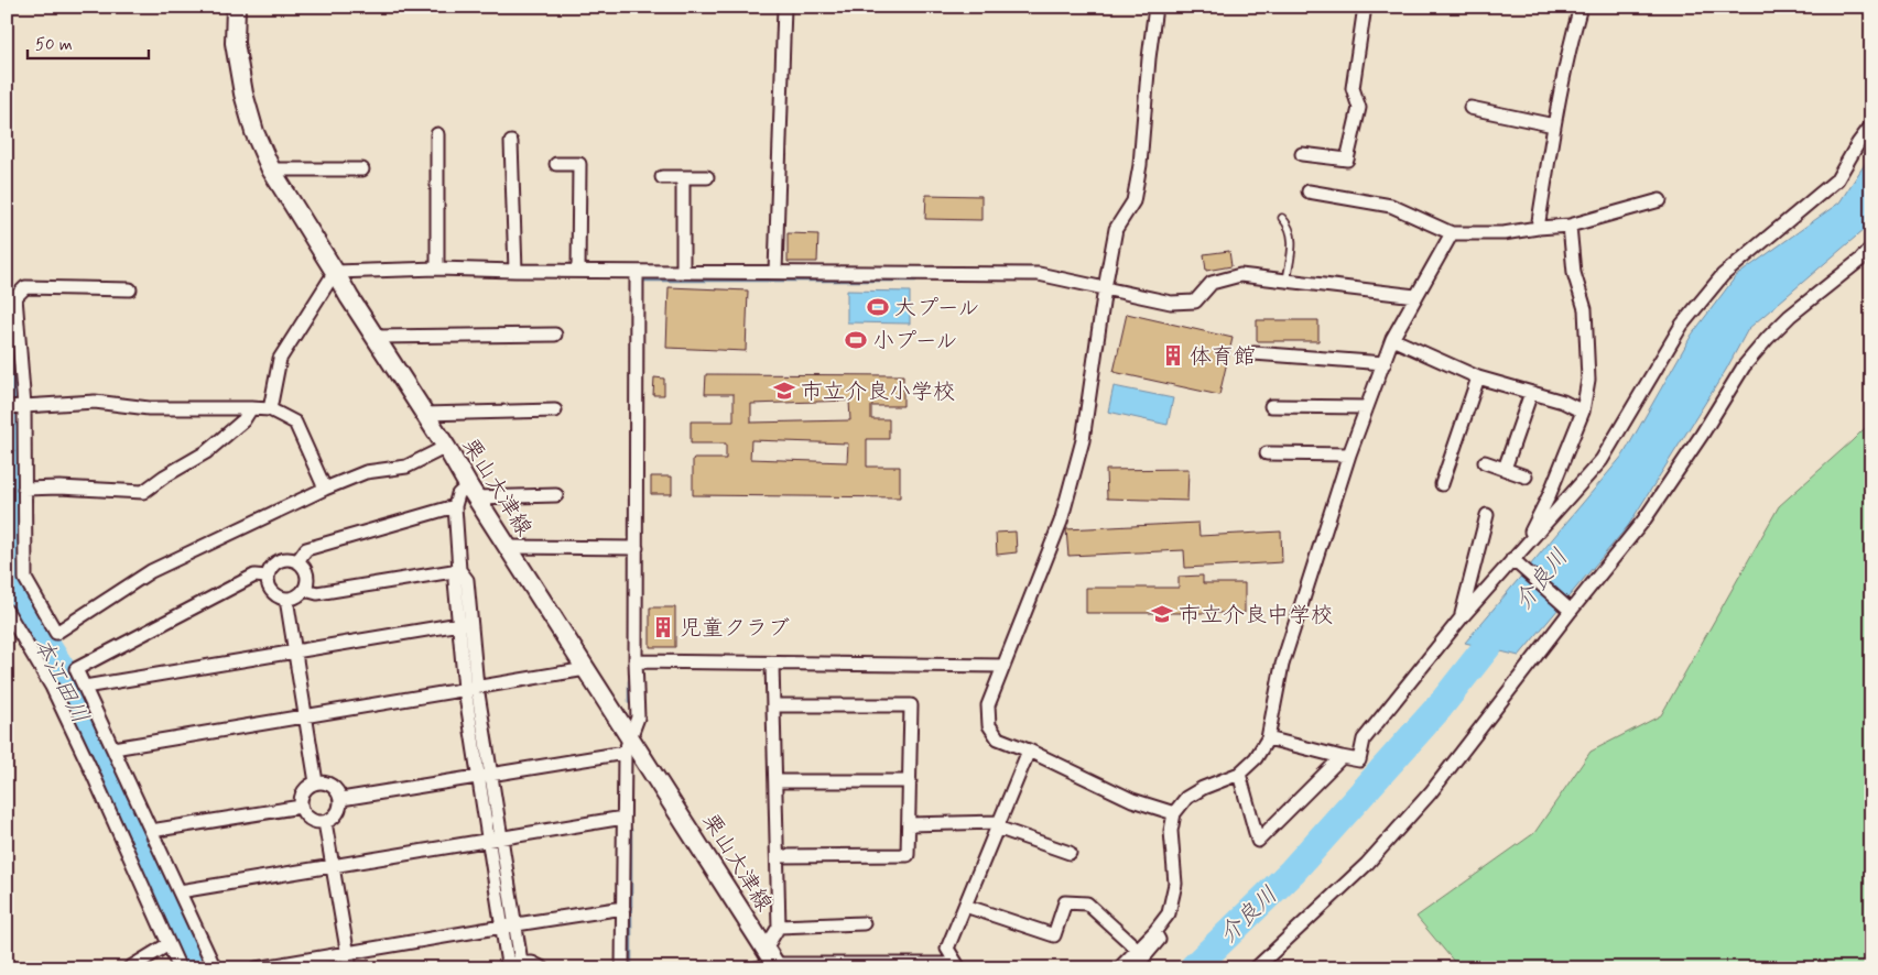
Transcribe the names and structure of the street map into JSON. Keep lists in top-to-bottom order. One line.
{"streets":{"main road":["栗山大津線"]},"water":["介良川","本江田川"],"places":{"sports":["大プール","小プール"],"building":["体育館","児童クラブ"],"school or university":["市立介良小学校","市立介良中学校"]},"scale_bar":"50 m"}
